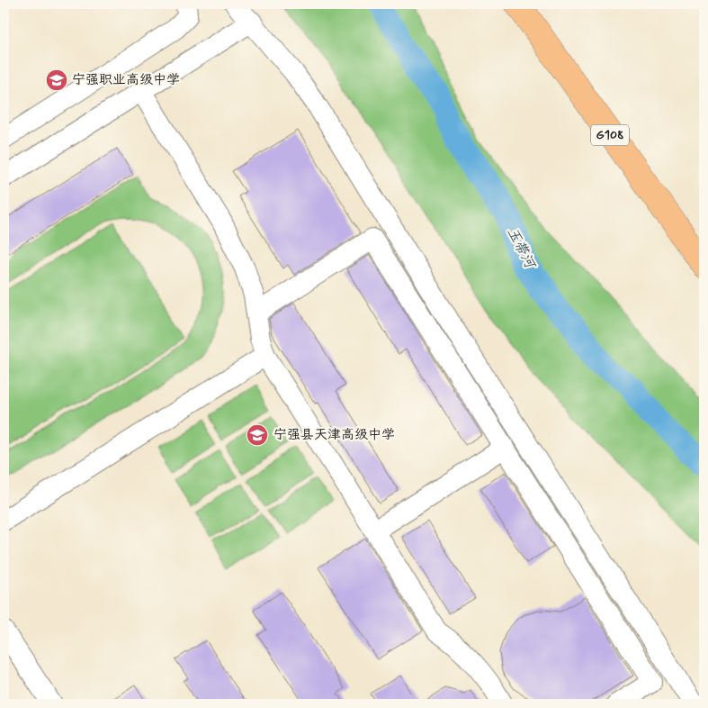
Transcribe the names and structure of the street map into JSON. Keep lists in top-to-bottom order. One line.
{"streets":{"highway":["G108"]},"water":["玉带河"],"places":{"school or university":["宁强职业高级中学","宁强县天津高级中学"]}}
